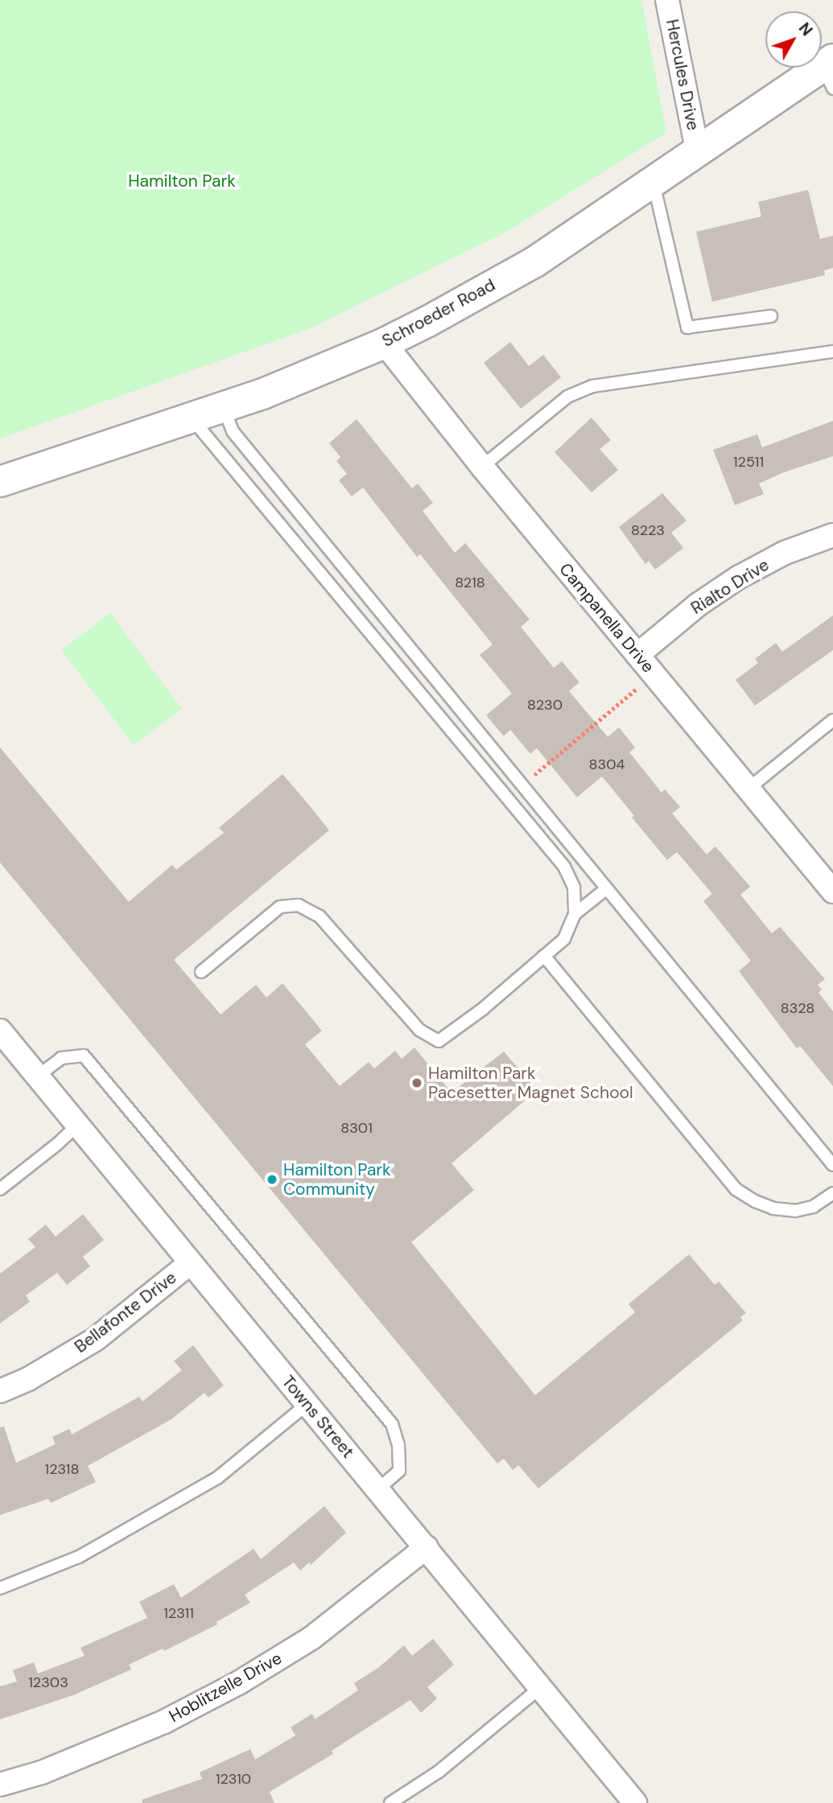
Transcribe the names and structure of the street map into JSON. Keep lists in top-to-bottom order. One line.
{"streets":{"street":["Hercules Drive","Schroeder Road","Rialto Drive","Campanella Drive","Bellafonte Drive","Towns Street","Hoblitzelle Drive"]},"crossings":[["Hercules Drive","Schroeder Road"],["Schroeder Road","Campanella Drive"],["Rialto Drive","Campanella Drive"],["Bellafonte Drive","Towns Street"],["Towns Street","Hoblitzelle Drive"]],"parks":["Hamilton Park"],"places":["Hamilton Park Pacesetter Magnet School","Hamilton Park Community"],"house_numbers":["12511","8223","8218","8230","8304","8328","8301","12318","12311","12303","12310"],"north":"top right"}
